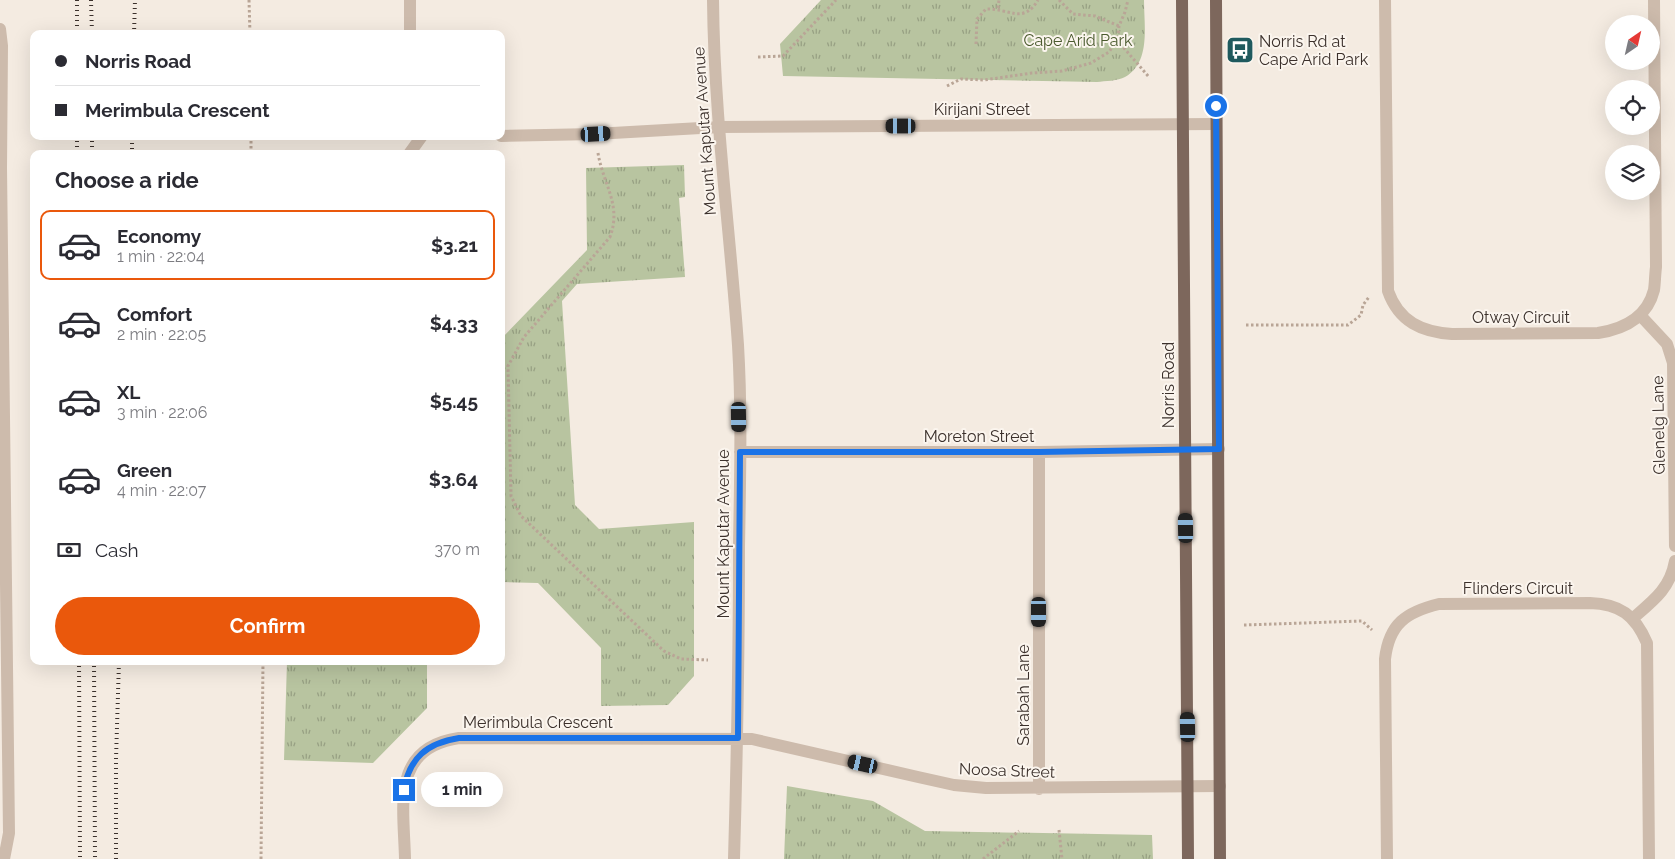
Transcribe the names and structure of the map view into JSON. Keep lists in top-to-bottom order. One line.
{"streets":{"main road":["Norris Road"],"street":["Kirijani Street","Mount Kaputar Avenue","Otway Circuit","Glenelg Lane","Moreton Street","Flinders Circuit","Sarabah Lane","Merimbula Crescent","Noosa Street"]},"crossings":[["Kirijani Street","Mount Kaputar Avenue"],["Kirijani Street","Norris Road"],["Mount Kaputar Avenue","Moreton Street"],["Mount Kaputar Avenue","Merimbula Crescent"],["Mount Kaputar Avenue","Noosa Street"],["Otway Circuit","Glenelg Lane"],["Norris Road","Moreton Street"],["Norris Road","Noosa Street"],["Moreton Street","Sarabah Lane"],["Sarabah Lane","Noosa Street"],["Merimbula Crescent","Noosa Street"]],"parks":["Cape Arid Park"],"places":{"bus stop":["Norris Rd at Cape Arid Park"]},"north":"top right","page":{"banner":["Norris Road","Merimbula Crescent"],"heading":"Choose a ride","list":[{"name":"Economy","note":"1 min · 22:04","value":"$3.21"},{"name":"Comfort","note":"2 min · 22:05","value":"$4.33"},{"name":"XL","note":"3 min · 22:06","value":"$5.45"},{"name":"Green","note":"4 min · 22:07","value":"$3.64"}],"pay":["Cash","370 m"],"buttons":"Confirm","bubble":"1 min"}}
